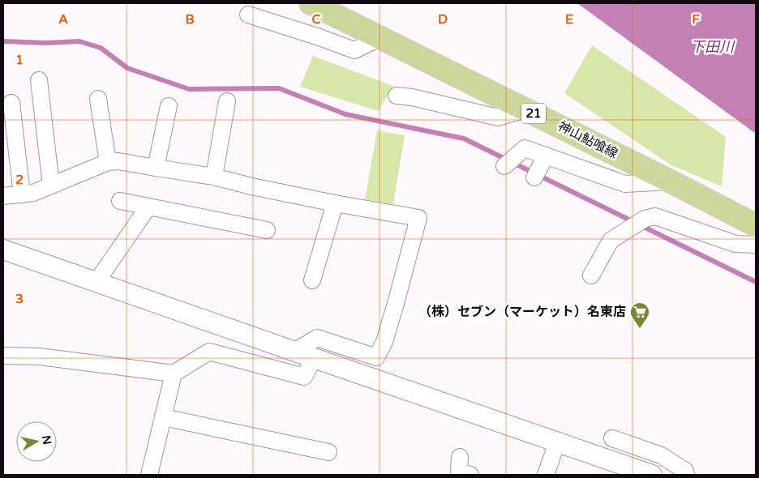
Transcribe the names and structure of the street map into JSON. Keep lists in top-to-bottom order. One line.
{"streets":{"main road":["21","神山鮎喰線"]},"water":["下田川"],"places":{"supermarket":["（株）セブン（マーケット）名東店"]},"north":"right","grid":{"columns":["A","B","C","D","E","F"],"rows":["1","2","3"]}}
